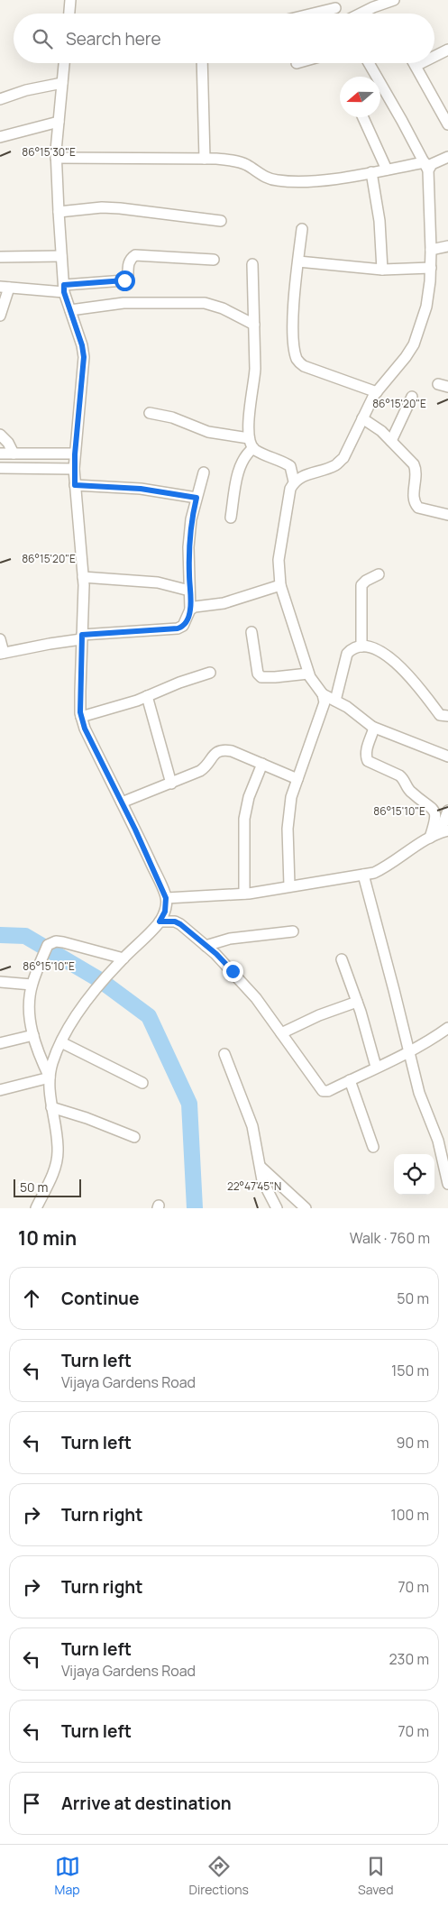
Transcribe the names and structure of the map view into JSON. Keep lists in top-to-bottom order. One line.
{"scale_bar":"50 m","north":"left","page":{"search":"Search here","scale":"50 m","heading":["10 min","Walk · 760 m"],"list":[["Continue","50 m"],["Turn left","Vijaya Gardens Road","150 m"],["Turn left","90 m"],["Turn right","100 m"],["Turn right","70 m"],["Turn left","Vijaya Gardens Road","230 m"],["Turn left","70 m"],"Arrive at destination"],"nav":["Map","Directions","Saved"]},"coordinates":["86°15'30\"E","86°15'20\"E","86°15'10\"E","22°47'45\"N"]}
